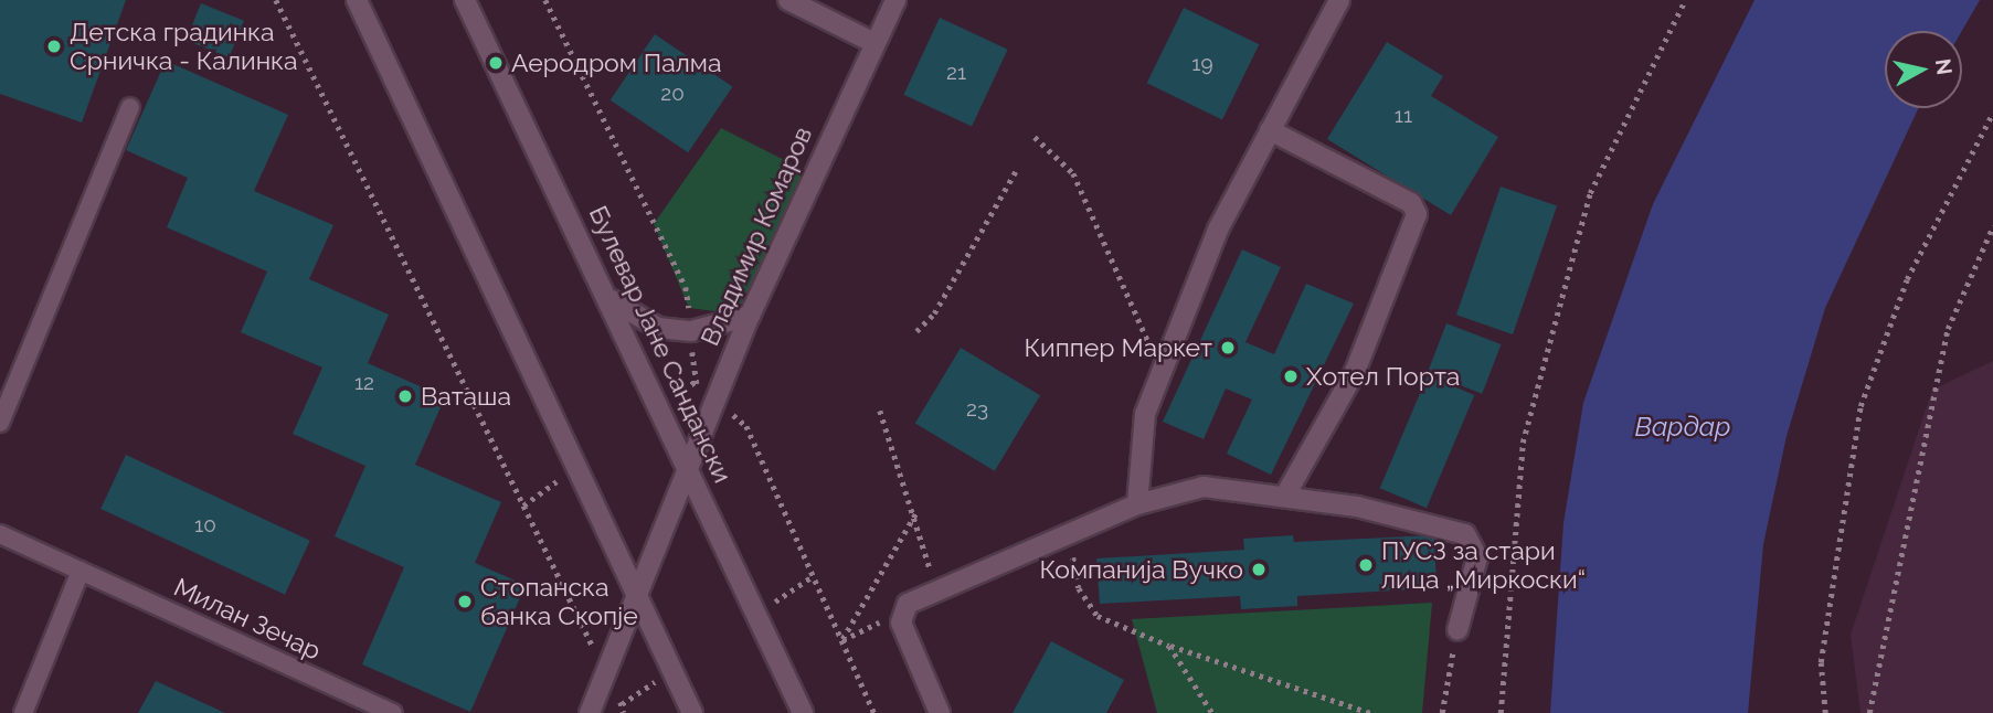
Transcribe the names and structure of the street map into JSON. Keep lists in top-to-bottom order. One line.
{"streets":{"street":["Владимир Комаров","Булевар Јане Сандански"],"lane":["Милан Зечар"]},"crossings":[["Владимир Комаров","Булевар Јане Сандански"]],"water":["Вардар"],"places":["Детска градинка Срничка - Калинка","Аеродром Палма","Киппер Маркет","Хотел Порта","Ваташа","ПУСЗ за стари лица „Миркоски“","Компанија Вучко","Стопанска банка Скопје"],"house_numbers":["19","21","20","11","12","23","10"],"north":"right"}
